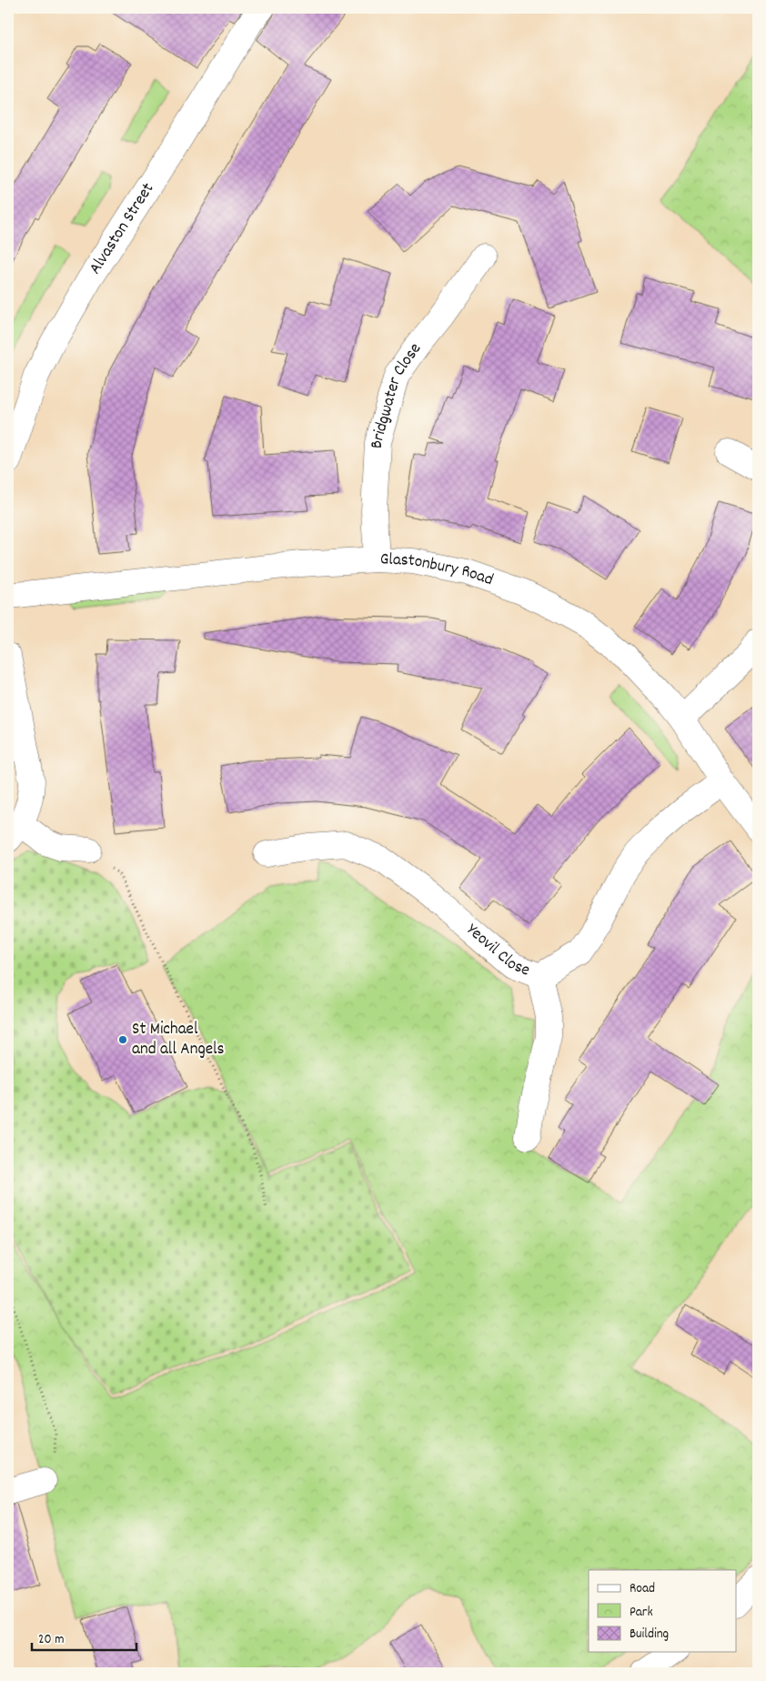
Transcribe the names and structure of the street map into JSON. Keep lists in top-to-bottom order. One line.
{"streets":{"street":["Alvaston Street","Bridgwater Close","Glastonbury Road","Yeovil Close"]},"crossings":[["Bridgwater Close","Glastonbury Road"],["Glastonbury Road","Yeovil Close"]],"places":["St Michael and all Angels"],"legend":["Road","Park","Building"],"scale_bar":"20 m"}
